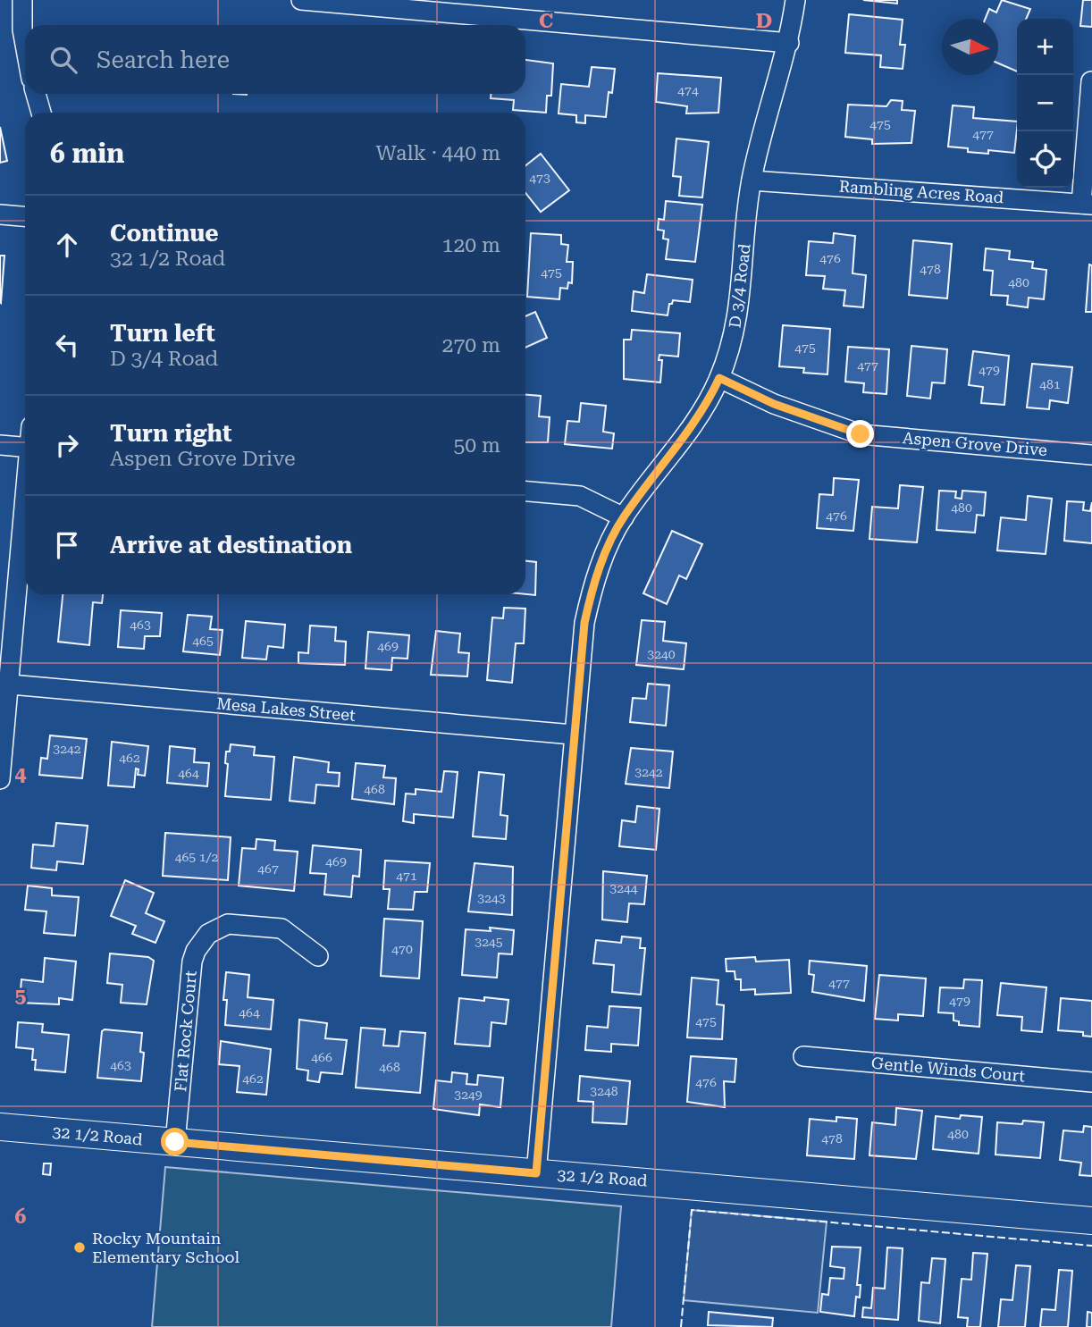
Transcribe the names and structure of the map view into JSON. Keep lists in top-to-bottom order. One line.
{"streets":{"street":["Rambling Acres Road","D 3/4 Road","Aspen Grove Drive","Mesa Lakes Street","Flat Rock Court","Gentle Winds Court","32 1/2 Road"]},"crossings":[["Rambling Acres Road","D 3/4 Road"],["D 3/4 Road","Aspen Grove Drive"],["D 3/4 Road","Mesa Lakes Street"],["D 3/4 Road","32 1/2 Road"],["Flat Rock Court","32 1/2 Road"]],"places":["Rocky Mountain Elementary School"],"house_numbers":["474","475","477","473","476","478","475","480","475","477","479","481","480","476","463","465","469","3240","3242","462","3242","464","468","465 1/2","469","467","471","3244","3243","3245","470","477","479","464","475","466","463","468","462","476","3248","3249","480","478"],"north":"right","page":{"map_buttons":["+","−"],"search":"Search here","heading":["6 min","Walk · 440 m"],"list":[["Continue","32 1/2 Road","120 m"],["Turn left","D 3/4 Road","270 m"],["Turn right","Aspen Grove Drive","50 m"],"Arrive at destination"]},"grid":{"columns":["C","D"],"rows":["4","5","6"]}}
